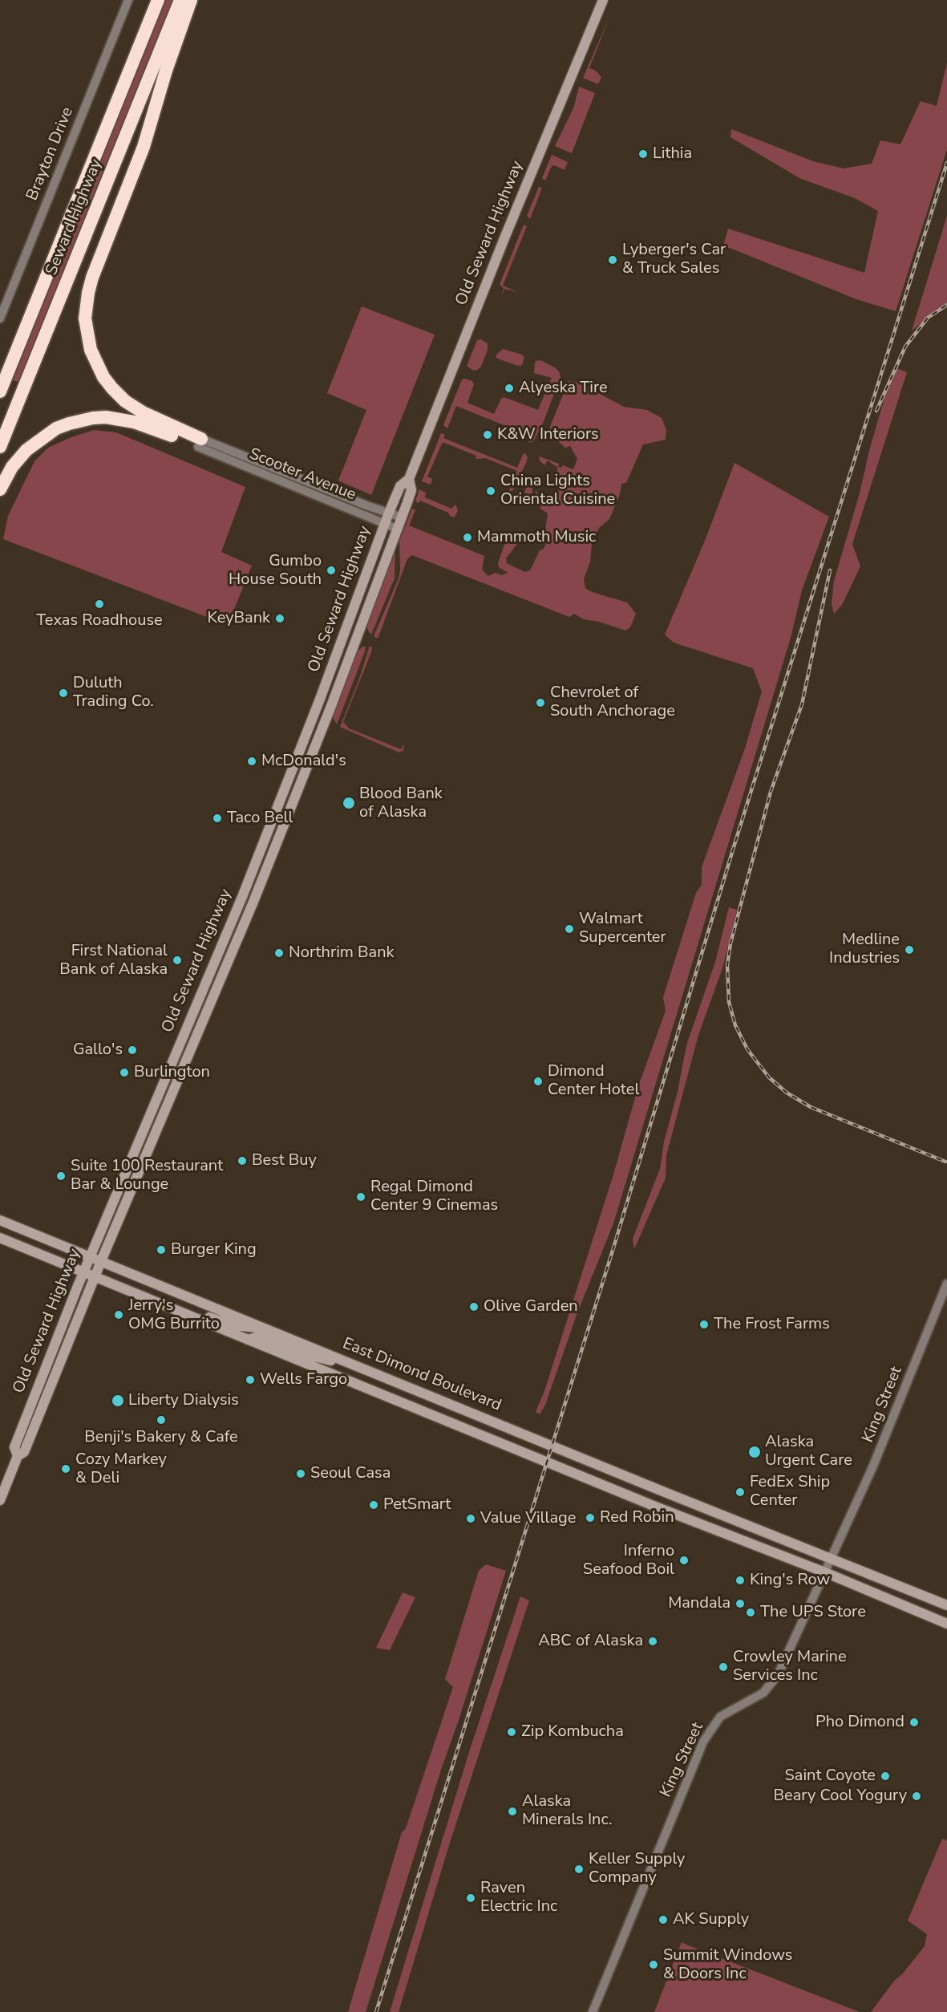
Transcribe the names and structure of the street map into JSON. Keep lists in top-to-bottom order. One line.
{"streets":{"highway":["Seward Highway"],"main road":["Old Seward Highway","East Dimond Boulevard"],"street":["Brayton Drive","Scooter Avenue","King Street"]},"crossings":[["Old Seward Highway","Scooter Avenue"],["Old Seward Highway","East Dimond Boulevard"],["East Dimond Boulevard","King Street"]],"places":["Lithia","Lyberger's Car & Truck Sales","Alyeska Tire","K&W Interiors","China Lights Oriental Cuisine","Mammoth Music","Gumbo House South","Texas Roadhouse","KeyBank","Duluth Trading Co.","Chevrolet of South Anchorage","McDonald's","Blood Bank of Alaska","Taco Bell","Walmart Supercenter","Medline Industries","Northrim Bank","First National Bank of Alaska","Gallo's","Burlington","Dimond Center Hotel","Best Buy","Suite 100 Restaurant Bar & Lounge","Regal Dimond Center 9 Cinemas","Burger King","Olive Garden","Jerry's OMG Burrito","The Frost Farms","Wells Fargo","Liberty Dialysis","Benji's Bakery & Cafe","Alaska Urgent Care","Cozy Markey & Deli","Seoul Casa","FedEx Ship Center","PetSmart","Red Robin","Value Village","Inferno Seafood Boil","King's Row","Mandala","The UPS Store","ABC of Alaska","Crowley Marine Services Inc","Pho Dimond","Zip Kombucha","Saint Coyote","Beary Cool Yogury","Alaska Minerals Inc.","Keller Supply Company","Raven Electric Inc","AK Supply","Summit Windows & Doors Inc"]}
